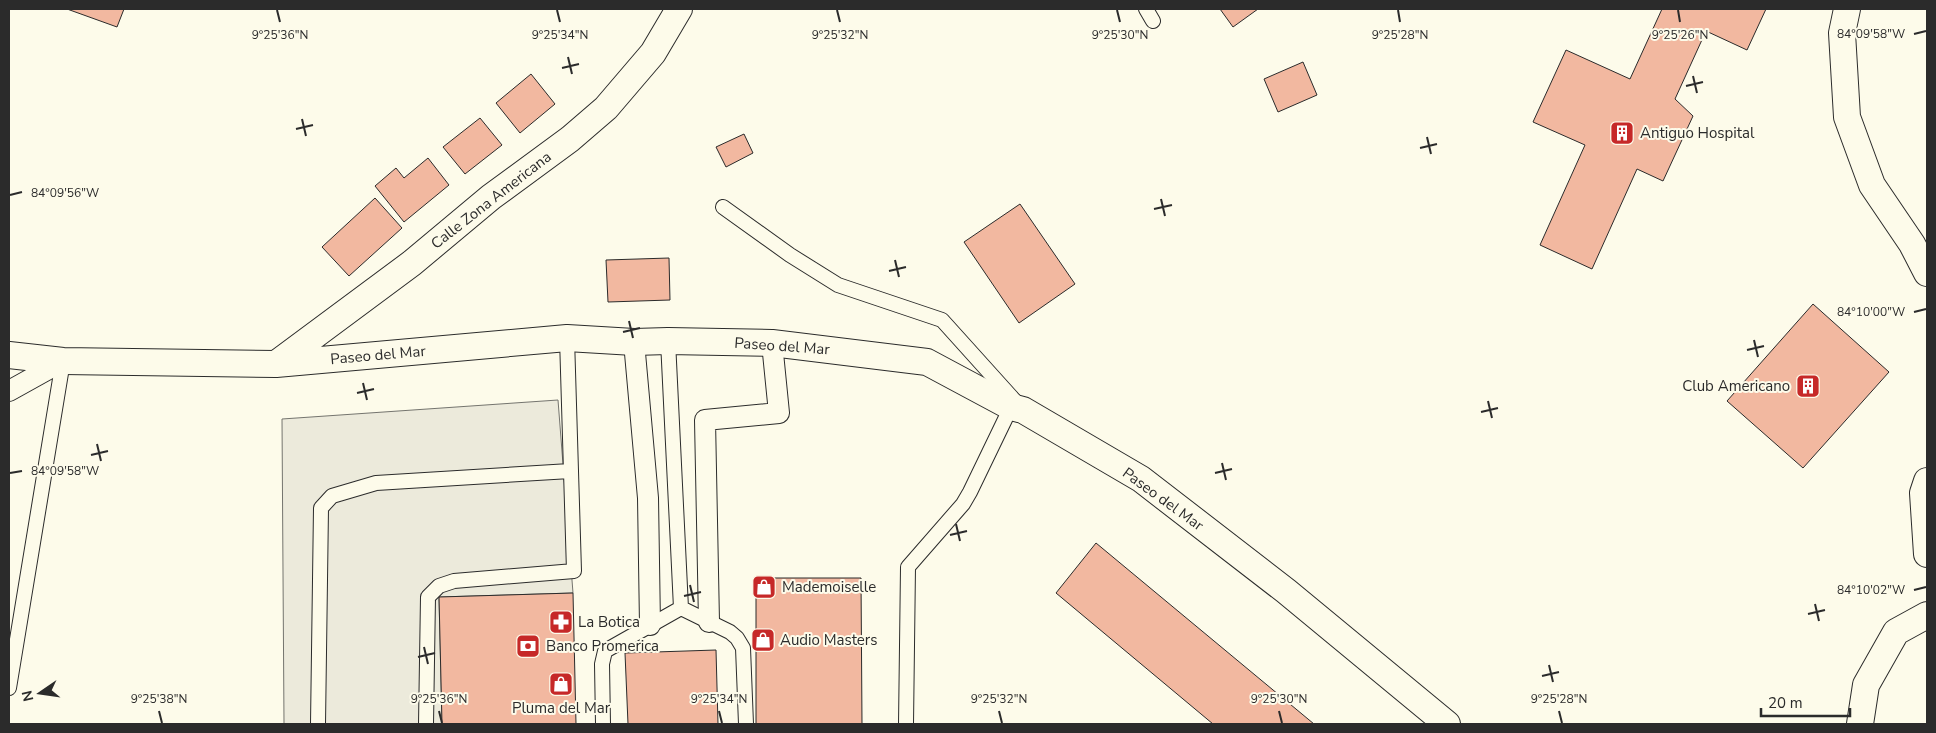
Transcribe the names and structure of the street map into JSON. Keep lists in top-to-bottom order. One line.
{"streets":{"street":["Calle Zona Americana","Paseo del Mar"]},"crossings":[["Calle Zona Americana","Paseo del Mar"]],"places":{"building":["Antiguo Hospital","Club Americano"],"shop":["Mademoiselle","Audio Masters","Pluma del Mar"],"pharmacy":["La Botica"],"bank":["Banco Promerica"]},"scale_bar":"20 m","north":"left","coordinates":["84°09'58\"W","9°25'36\"N","9°25'34\"N","9°25'32\"N","9°25'30\"N","9°25'28\"N","9°25'26\"N","84°09'56\"W","84°10'00\"W","84°10'02\"W","9°25'38\"N"]}
